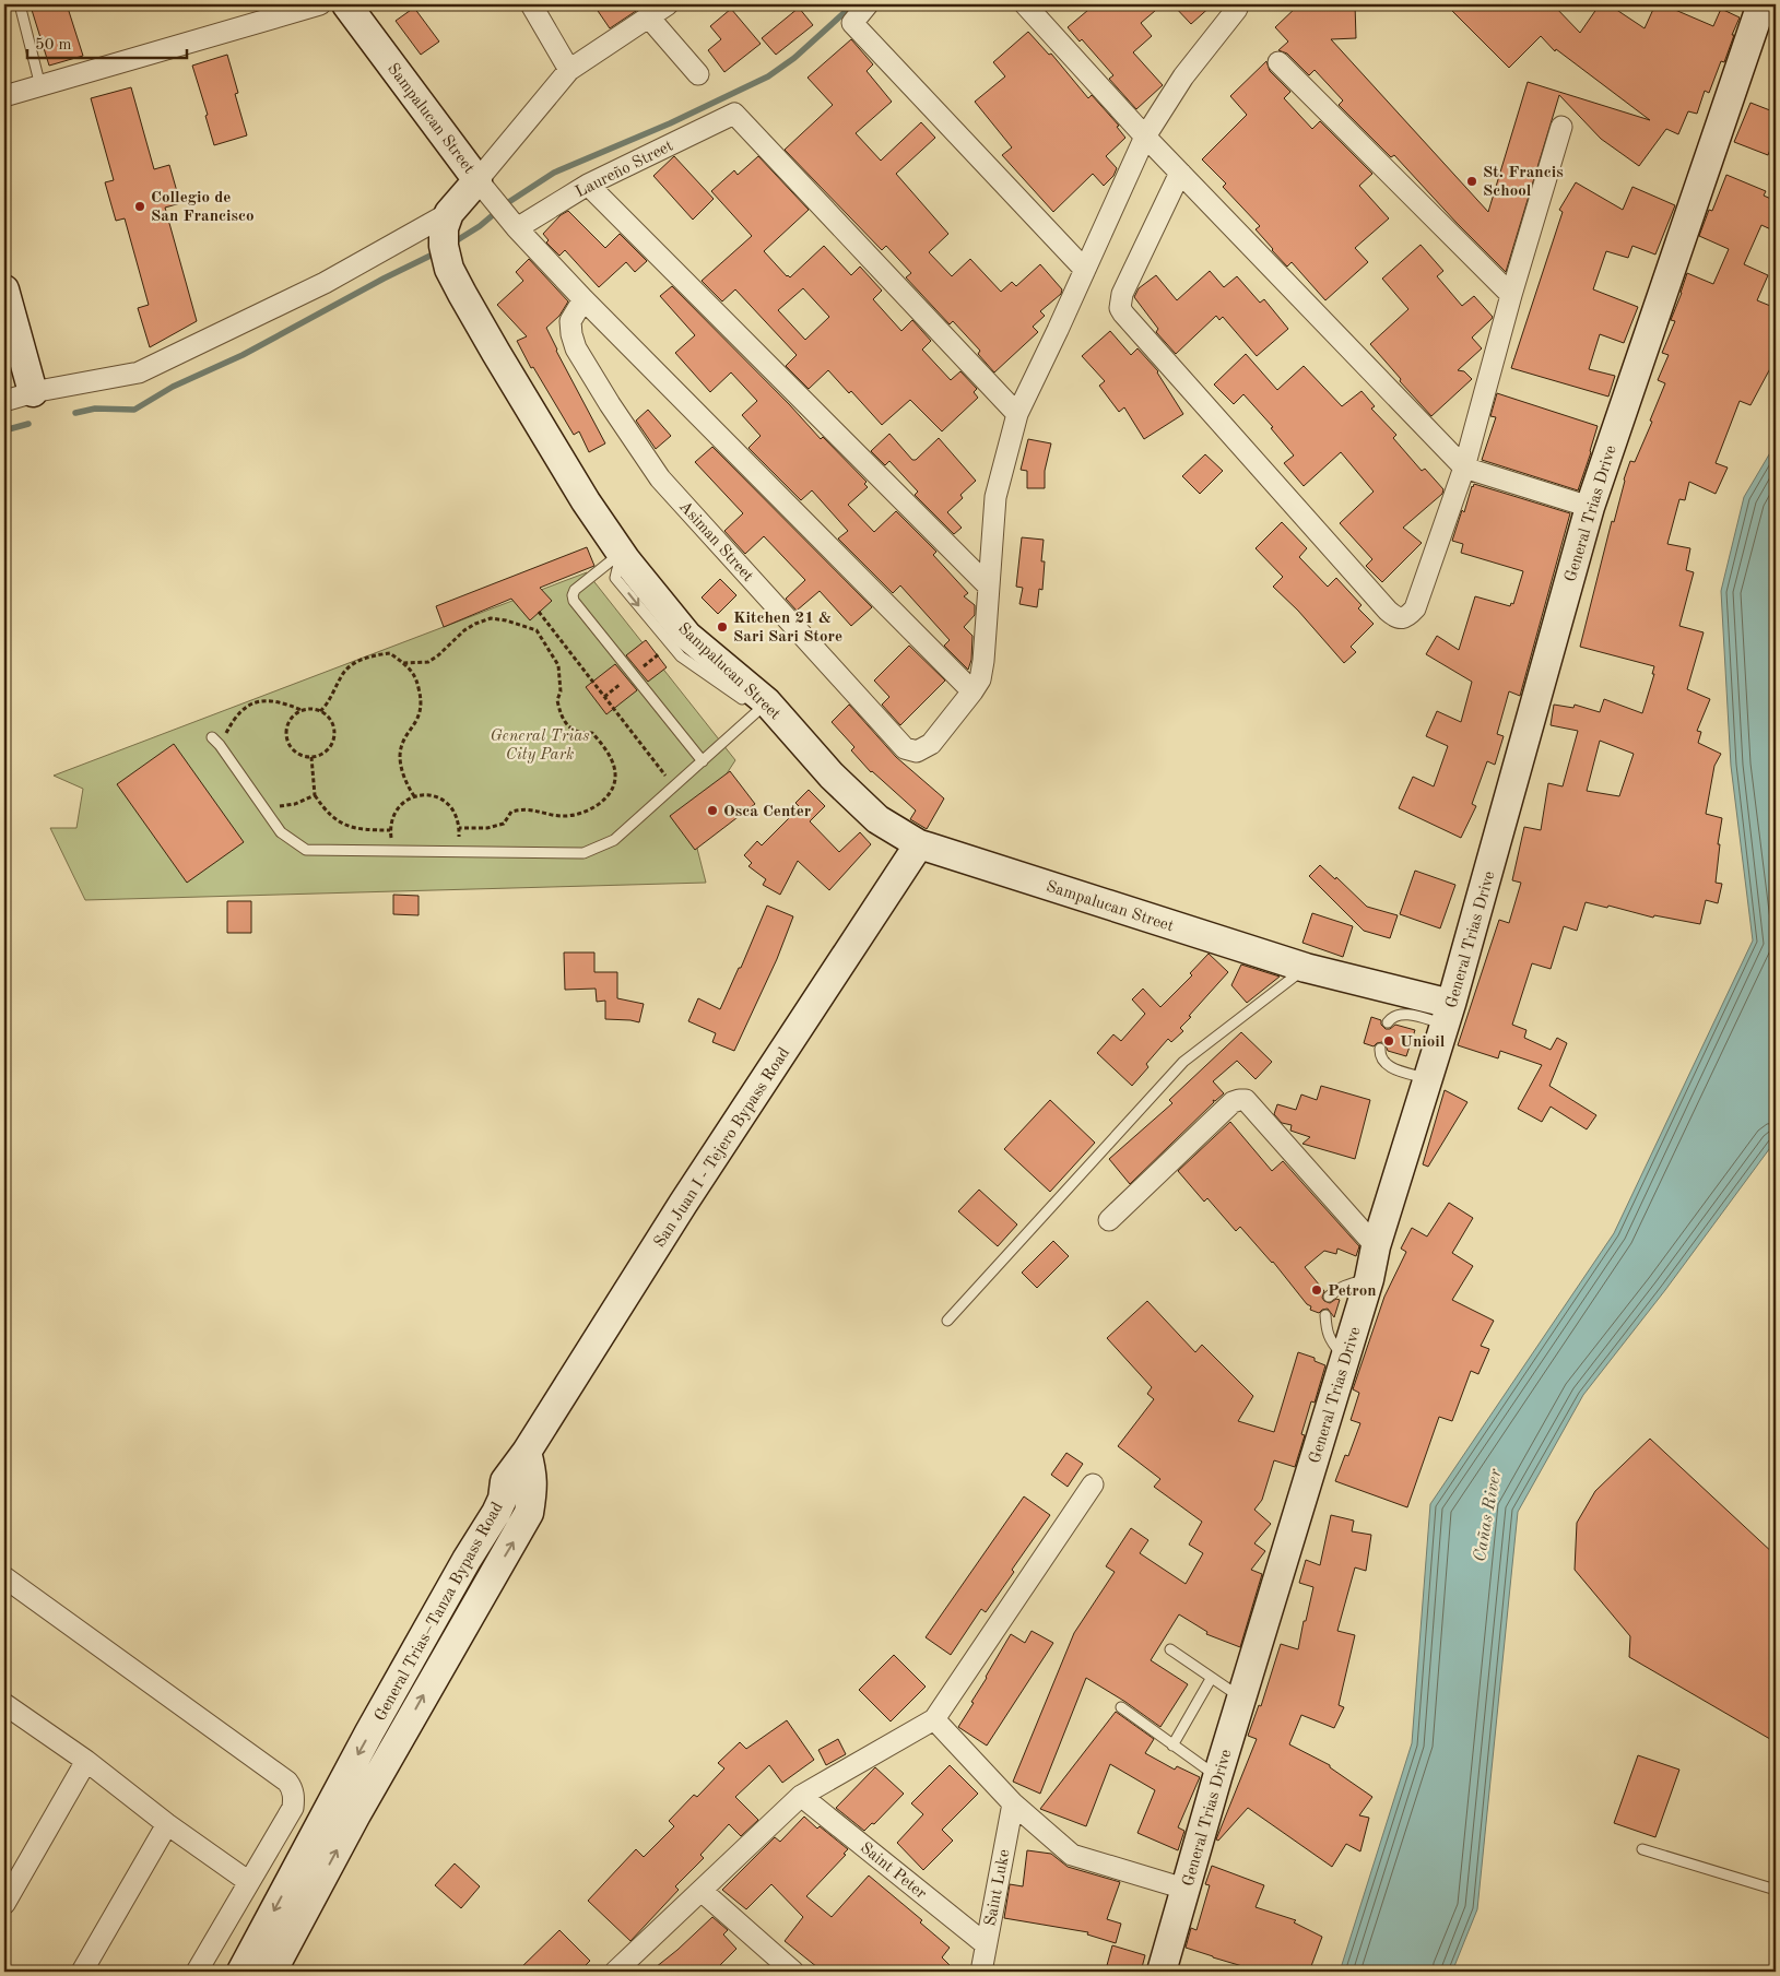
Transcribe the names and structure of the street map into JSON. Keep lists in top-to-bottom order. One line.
{"streets":{"main road":["Sampalucan Street","General Trias Drive","San Juan I - Tejero Bypass Road","General Trias–Tanza Bypass Road"],"street":["Laureño Street","Asiman Street","Saint Peter","Saint Luke"]},"crossings":[["Sampalucan Street","General Trias Drive"],["Sampalucan Street","San Juan I - Tejero Bypass Road"],["San Juan I - Tejero Bypass Road","General Trias–Tanza Bypass Road"],["Saint Peter","Saint Luke"]],"water":["Cañas River"],"parks":["General Trias City Park"],"places":["St. Francis School","Collegio de San Francisco","Kitchen 21 & Sari Sari Store","Osca Center","Unioil","Petron"],"scale_bar":"50 m"}
